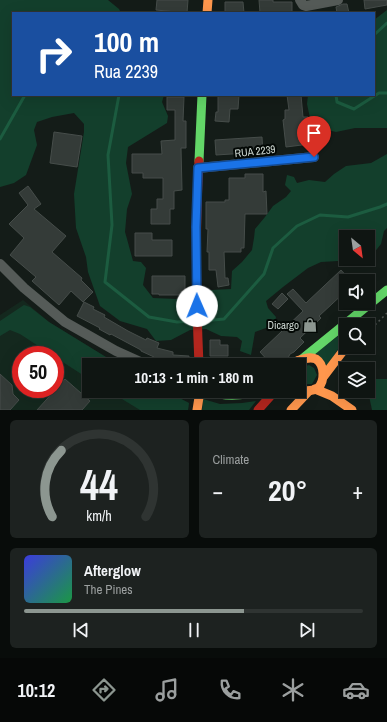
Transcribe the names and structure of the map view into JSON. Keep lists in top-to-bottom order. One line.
{"streets":{"street":["RUA 2239"]},"places":{"shop":["Dicargo"]},"north":"bottom right","page":{"turn":["100 m","Rua 2239"],"limit":"50","trip":"10:13 · 1 min · 180 m","tile":"Climate","heat":["−","20°","+"],"song":["Afterglow","The Pines"],"tabs":"10:12","gauge":["44","km/h"]}}
